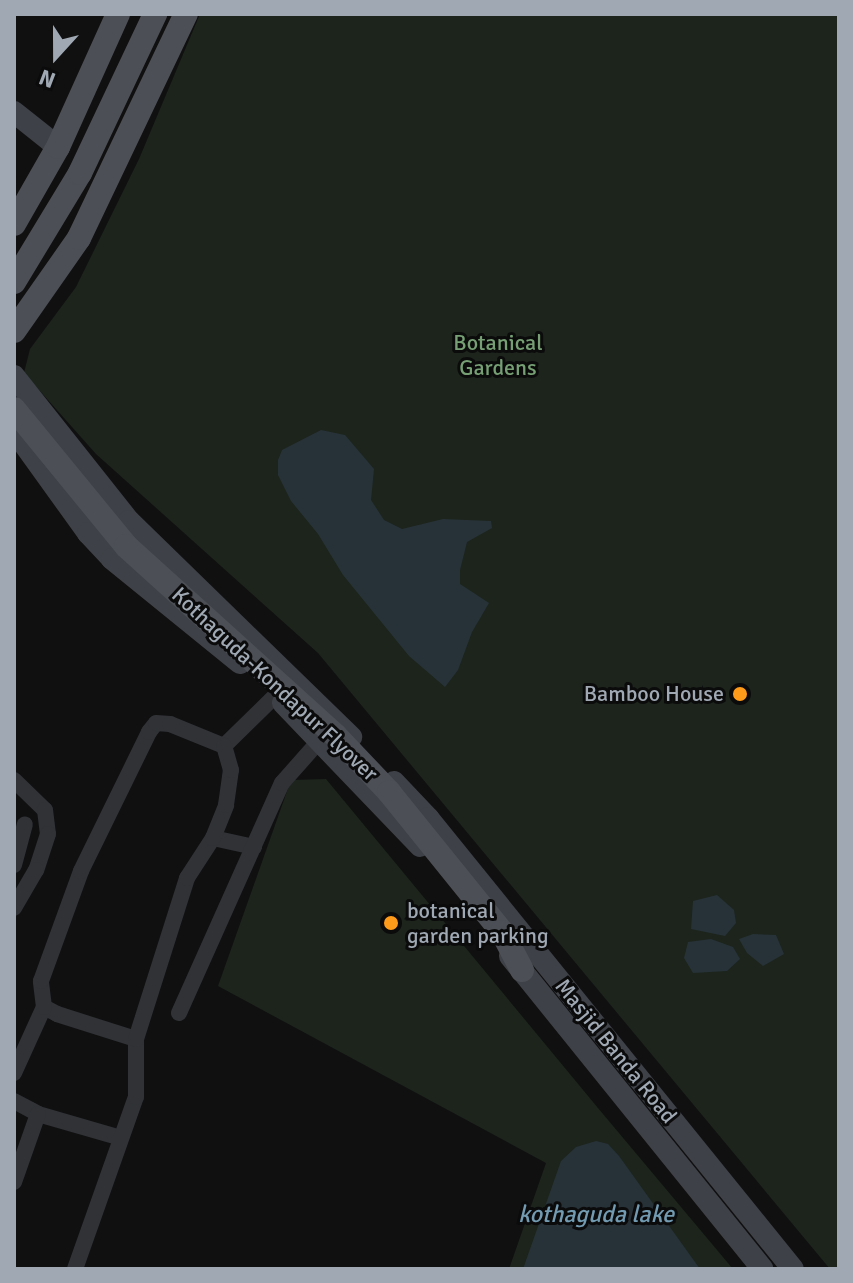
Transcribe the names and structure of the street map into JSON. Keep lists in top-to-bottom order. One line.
{"streets":{"main road":["Kothaguda-Kondapur Flyover","Masjid Banda Road"]},"crossings":[["Kothaguda-Kondapur Flyover","Masjid Banda Road"]],"water":["kothaguda lake"],"parks":["Botanical Gardens"],"places":["Bamboo House","botanical garden parking"],"north":"bottom"}
